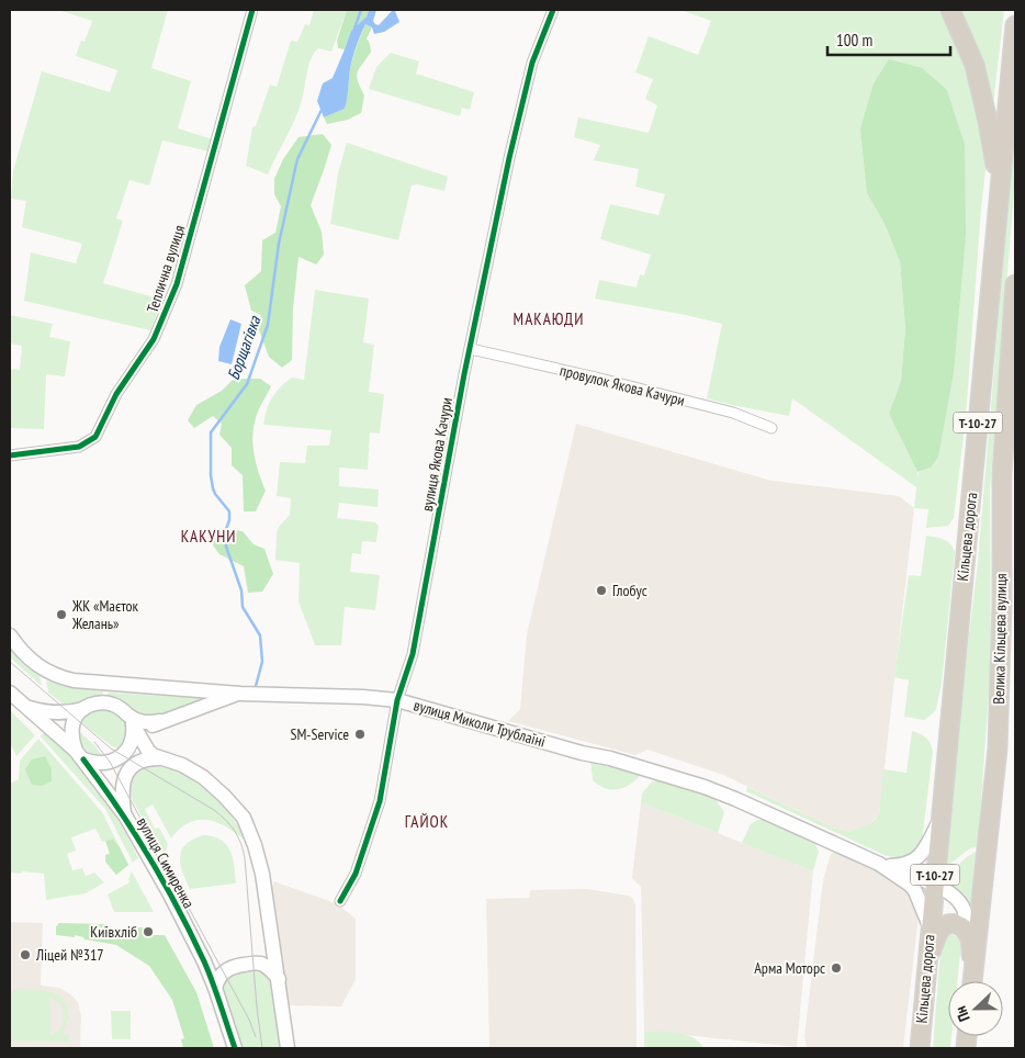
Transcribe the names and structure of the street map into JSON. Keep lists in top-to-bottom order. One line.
{"streets":{"highway":["Т-10-27","Кільцева дорога","Велика Кільцева вулиця"],"main road":["вулиця Миколи Трублаїні","вулиця Симиренка"],"street":["Теплична вулиця","провулок Якова Качури","вулиця Якова Качури"]},"crossings":[["провулок Якова Качури","вулиця Якова Качури"],["вулиця Якова Качури","вулиця Миколи Трублаїні"],["Кільцева дорога","вулиця Миколи Трублаїні"]],"districts":["МАКАЮДИ","КАКУНИ","ГАЙОК"],"water":["Борщагівка"],"places":["Глобус","ЖК «Маєток Желань»","SM-Service","Київхліб","Ліцей №317","Арма Моторс"],"scale_bar":"100 m","north":"left"}
